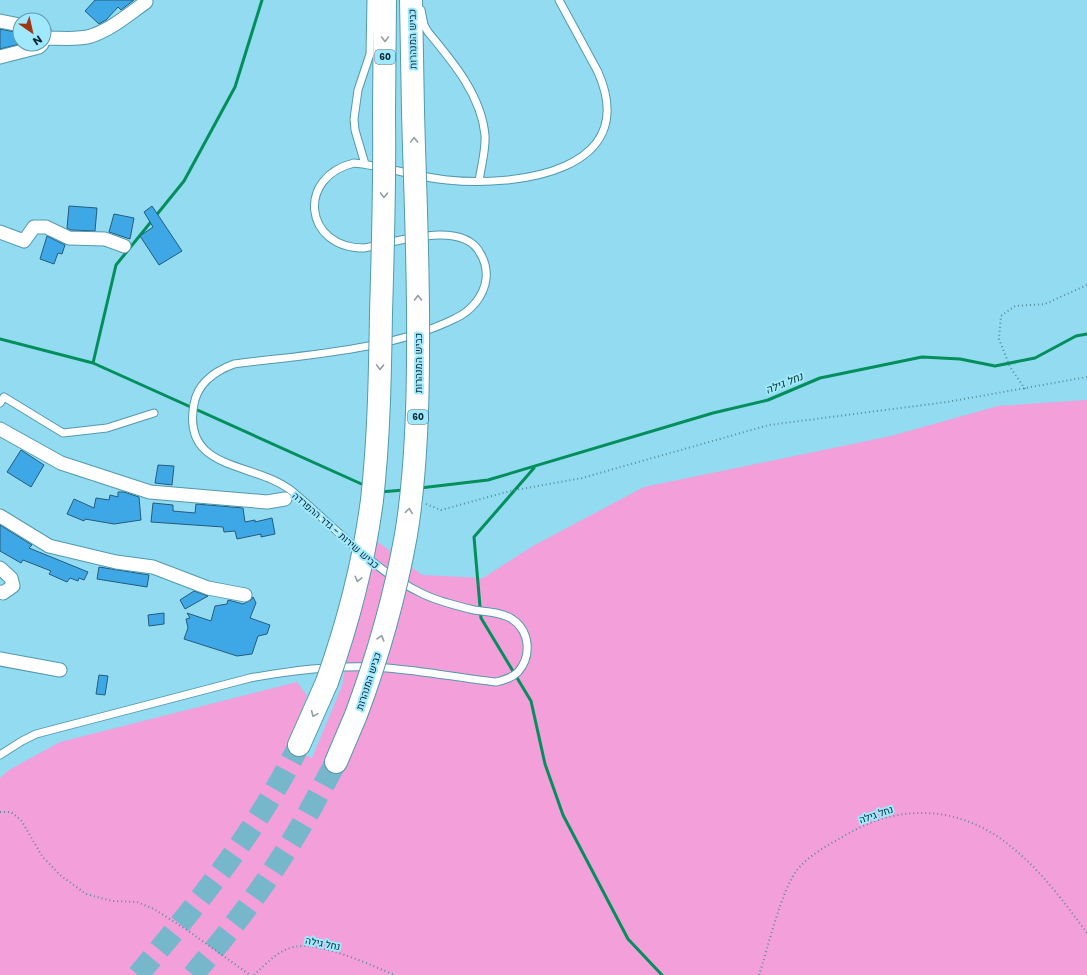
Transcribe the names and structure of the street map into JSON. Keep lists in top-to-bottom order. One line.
{"streets":{"highway":["כביש המנהרות","60"],"lane":["כביש שירות - גדר ההפרדה"],"path":["נחל גילה"]},"water":["נחל גילה"],"north":"bottom right"}
